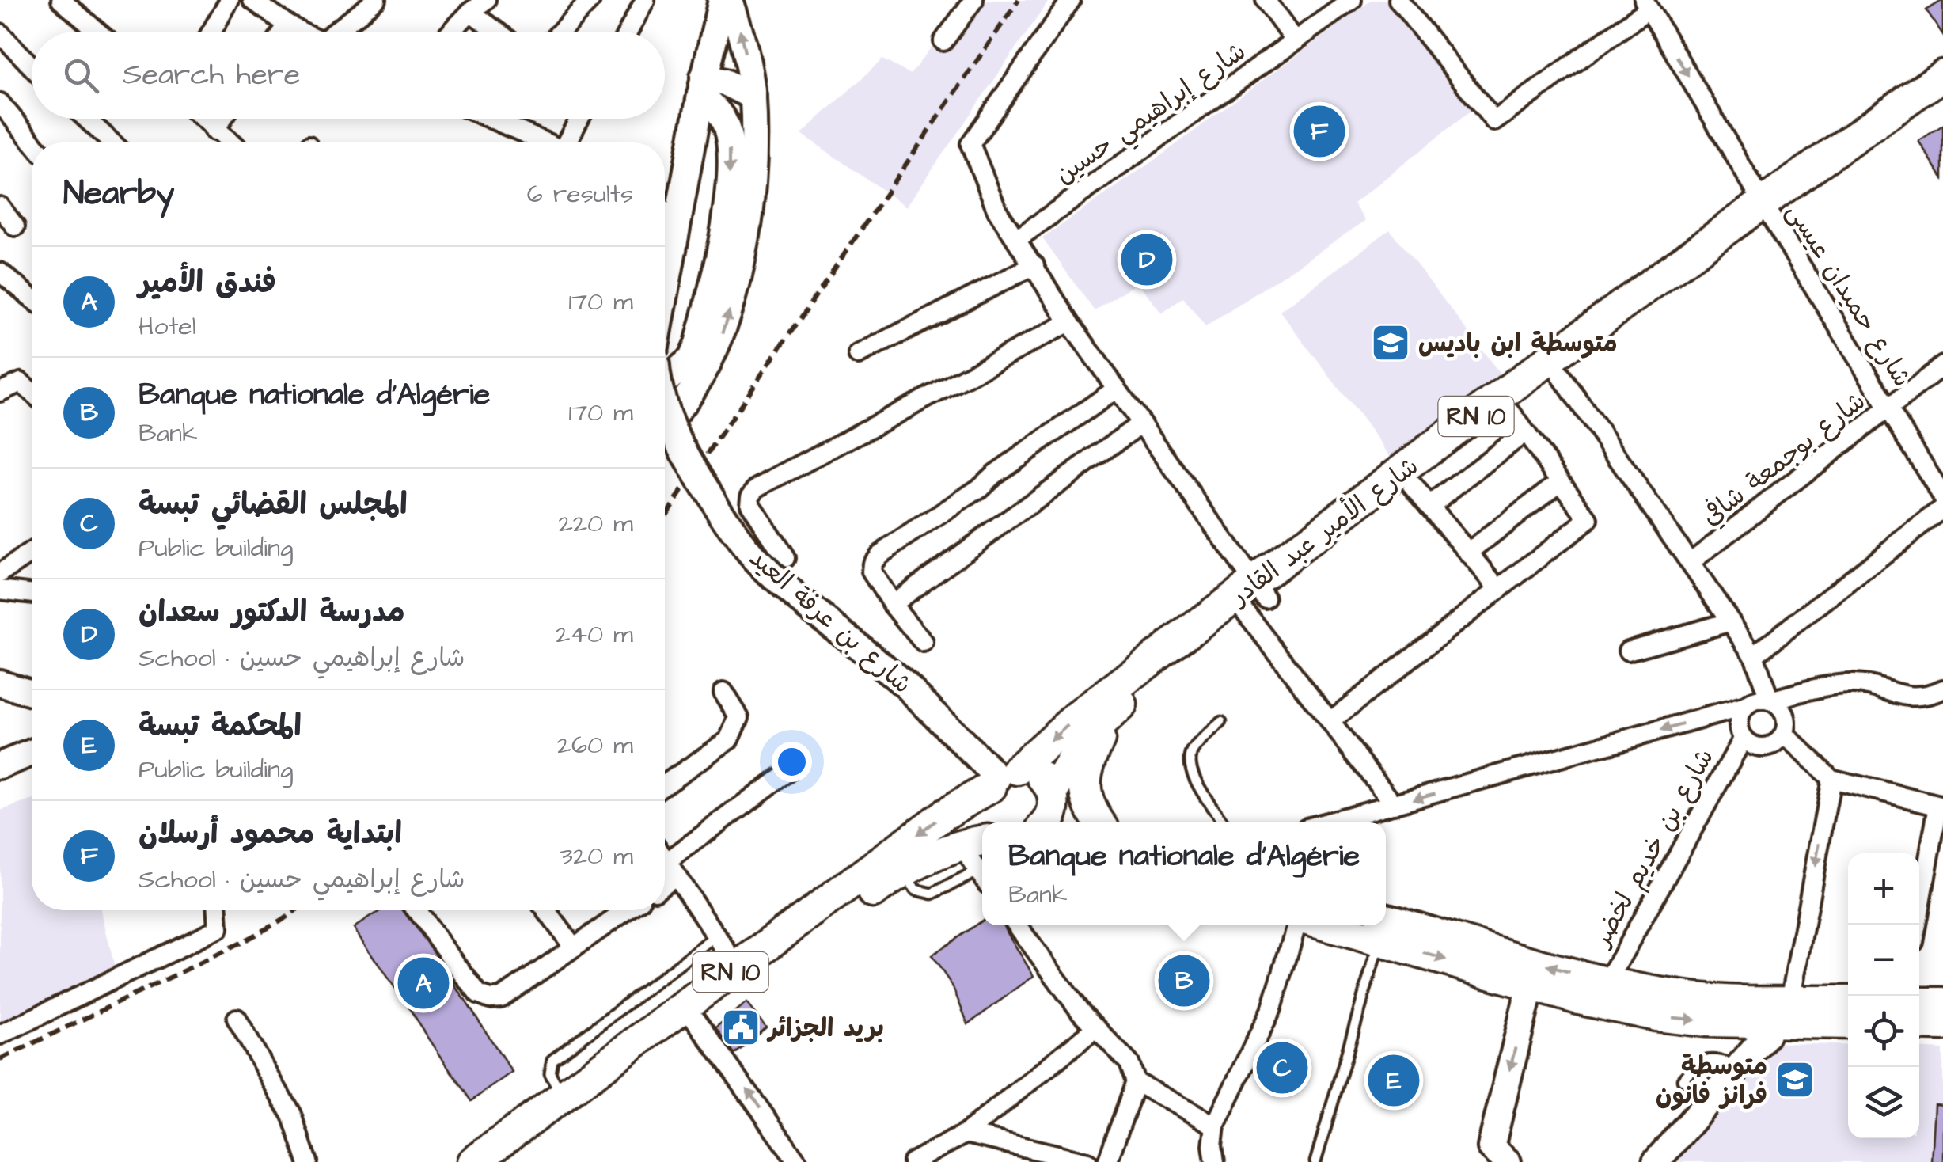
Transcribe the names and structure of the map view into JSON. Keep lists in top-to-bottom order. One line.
{"streets":{"main road":["RN 10","شارع الأمير عبد القادر"],"street":["شارع إبراهيمي حسين","شارع حميدان عيسى","شارع بوجمعة شافي","شارع بن عرفة العيد","شارع بن خديم لخضر"]},"crossings":[["شارع حميدان عيسى","شارع بوجمعة شافي"],["شارع حميدان عيسى","شارع الأمير عبد القادر"],["شارع الأمير عبد القادر","شارع بن عرفة العيد"]],"one_way":["شارع حميدان عيسى"],"places":{"school or university":["متوسطة ابن باديس","متوسطة فرانز فانون"],"public building":["بريد الجزائر"]},"page":{"search":"Search here","pins":["F","D","B","A","C","E"],"heading":["Nearby","6 results"],"list":[{"mark":"A","name":"فندق الأمير","note":"Hotel","value":"170 m"},{"mark":"B","name":"Banque nationale d'Algérie","note":"Bank","value":"170 m"},{"mark":"C","name":"المجلس القضائي تبسة","note":"Public building","value":"220 m"},{"mark":"D","name":"مدرسة الدكتور سعدان","note":"School · شارع إبراهيمي حسين","value":"240 m"},{"mark":"E","name":"المحكمة تبسة","note":"Public building","value":"260 m"},{"mark":"F","name":"ابتداية محمود أرسلان","note":"School · شارع إبراهيمي حسين","value":"320 m"}],"popup":["Banque nationale d'Algérie","Bank"],"map_buttons":["+","−"]}}
